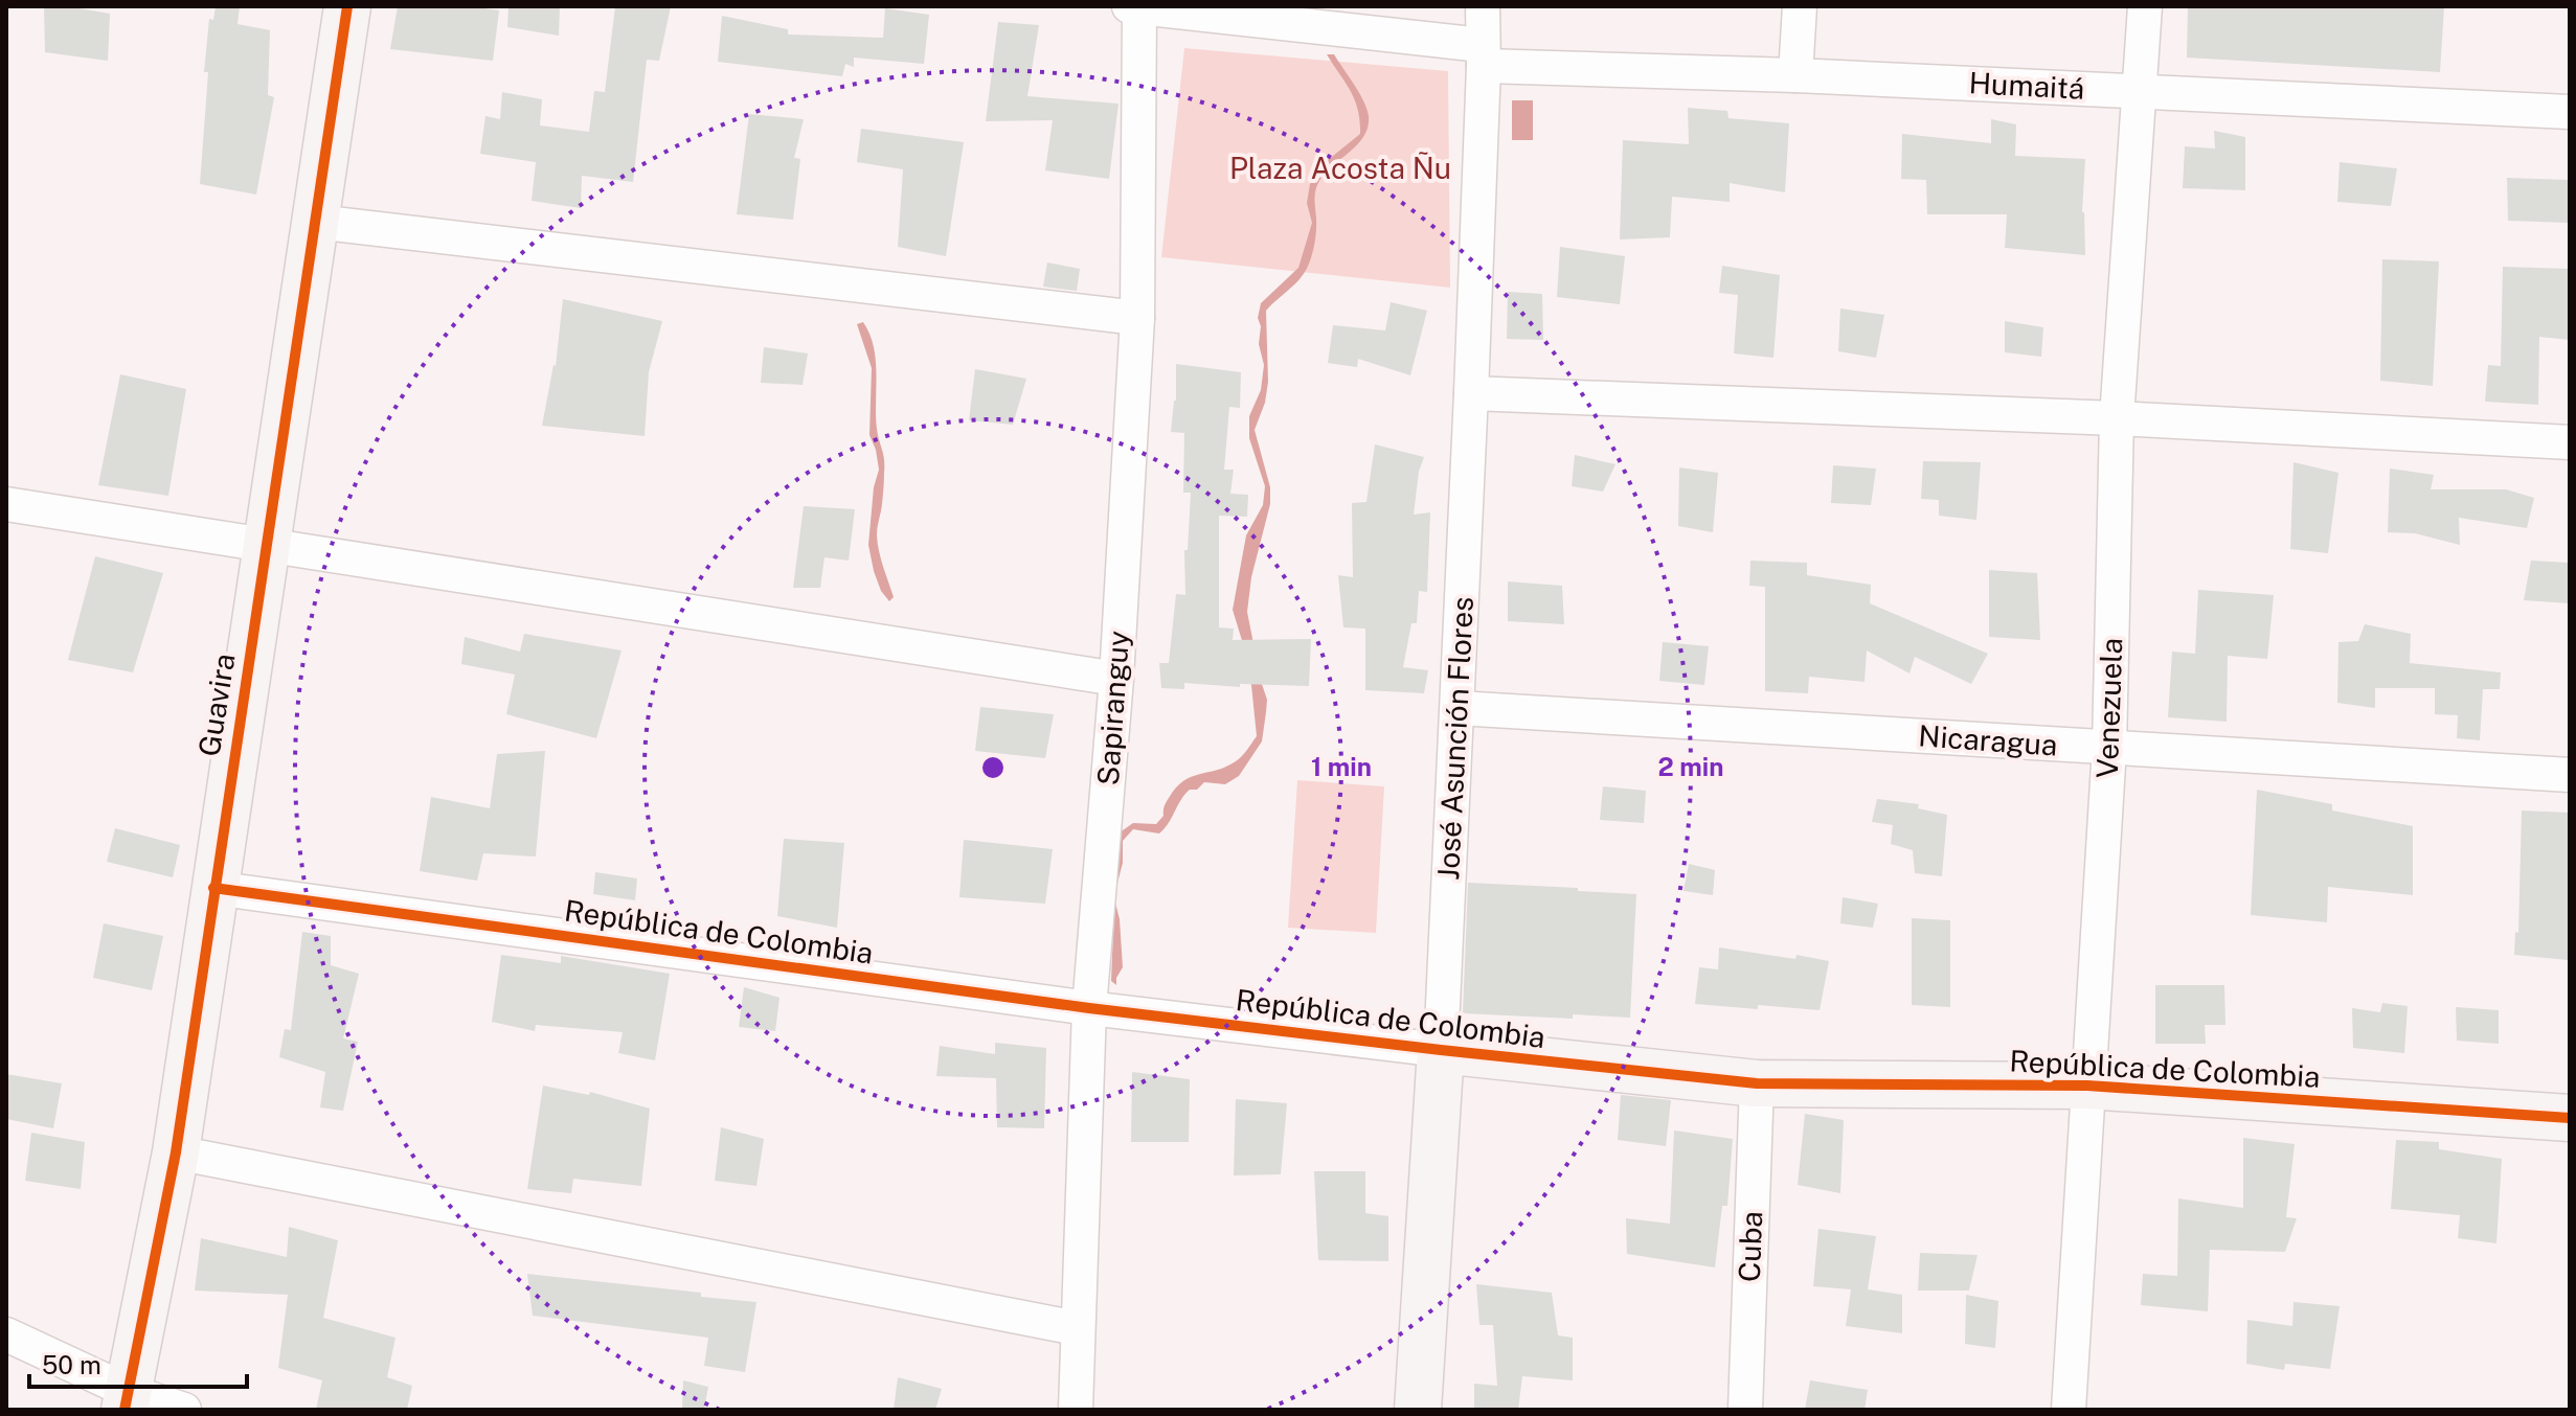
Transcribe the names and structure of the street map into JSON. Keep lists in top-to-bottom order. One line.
{"streets":{"street":["Humaitá","Guavira","Sapiranguy","Venezuela","José Asunción Flores","Nicaragua","República de Colombia","Cuba"]},"crossings":[["Humaitá","Sapiranguy"],["Humaitá","Venezuela"],["Humaitá","José Asunción Flores"],["Guavira","República de Colombia"],["Sapiranguy","República de Colombia"],["Venezuela","Nicaragua"],["Venezuela","República de Colombia"],["José Asunción Flores","Nicaragua"],["José Asunción Flores","República de Colombia"],["República de Colombia","Cuba"]],"parks":["Plaza Acosta Ñu"],"scale_bar":"50 m","rings":["1 min","2 min"]}
